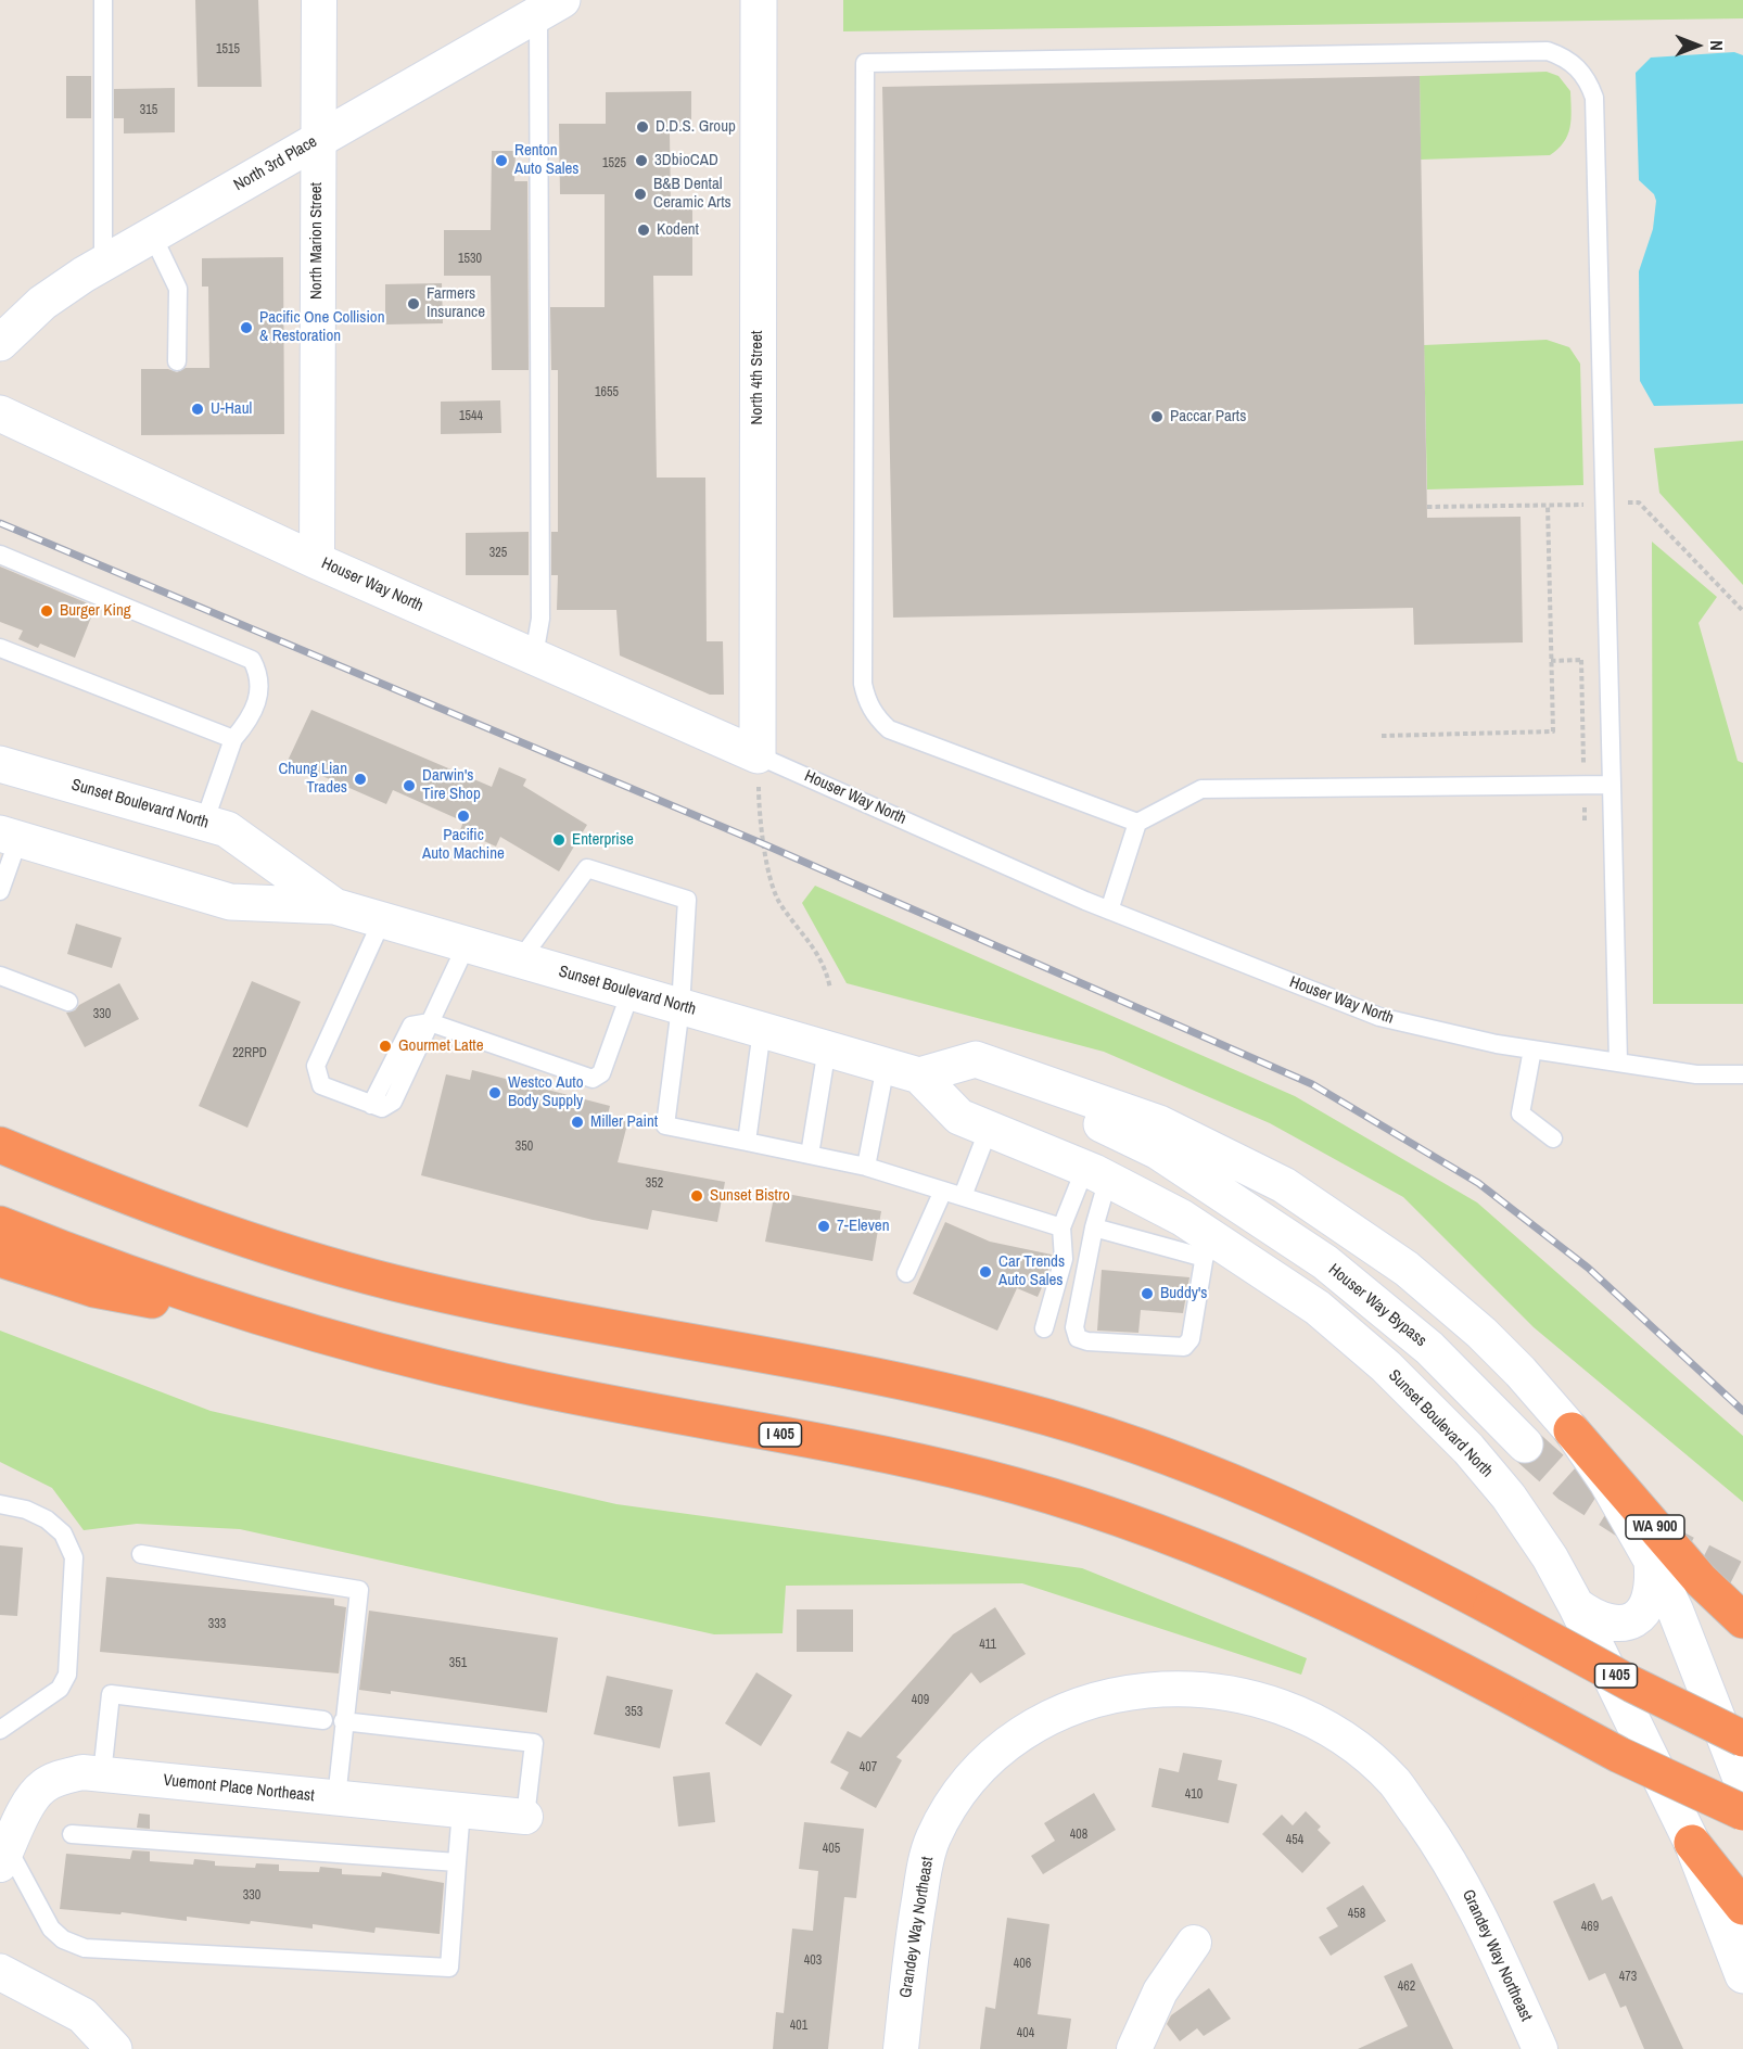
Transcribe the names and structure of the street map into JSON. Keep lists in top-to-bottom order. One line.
{"streets":{"highway":["I 405","WA 900"],"main road":["North 3rd Place","North 4th Street","Houser Way North","Sunset Boulevard North","Houser Way Bypass"],"street":["North Marion Street","Vuemont Place Northeast","Grandey Way Northeast"]},"crossings":[["North 3rd Place","North Marion Street"],["North Marion Street","Houser Way North"],["North 4th Street","Houser Way North"],["Sunset Boulevard North","Houser Way Bypass"],["Houser Way Bypass","WA 900"]],"places":["D.D.S. Group","Renton Auto Sales","3DbioCAD","B&B Dental Ceramic Arts","Kodent","Farmers Insurance","Pacific One Collision & Restoration","U-Haul","Paccar Parts","Burger King","Chung Lian Trades","Darwin's Tire Shop","Pacific Auto Machine","Enterprise","Gourmet Latte","Westco Auto Body Supply","Miller Paint","Sunset Bistro","7-Eleven","Car Trends Auto Sales","Buddy's"],"house_numbers":["1515","315","1525","1530","1655","1544","325","330","22RPD","350","352","333","411","351","409","353","407","410","408","454","405","330","458","469","403","406","473","462","401","404"],"north":"right"}
